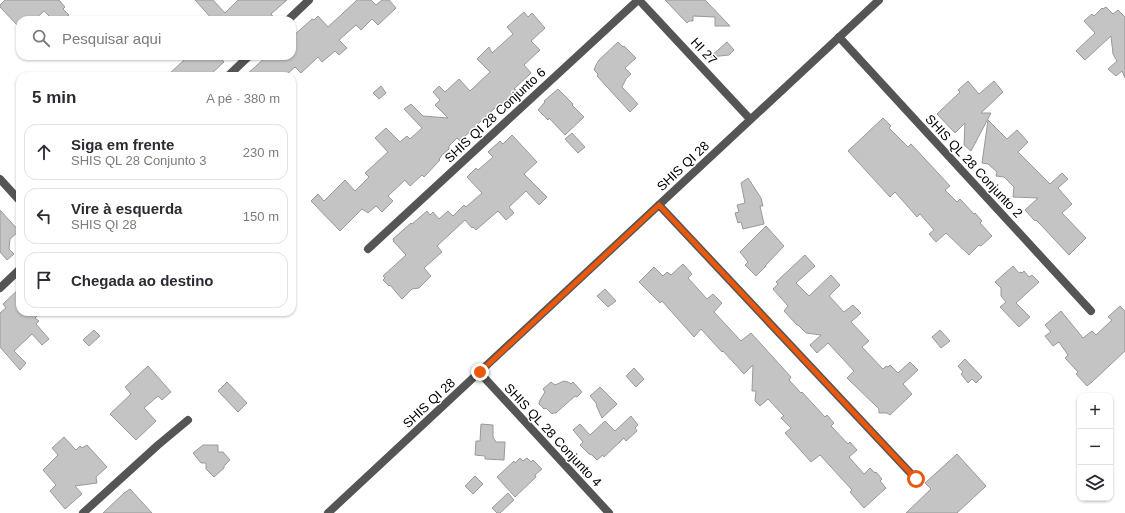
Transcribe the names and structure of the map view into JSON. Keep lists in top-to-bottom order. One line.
{"streets":{"street":["HI 27","SHIS QI 28 Conjunto 6","SHIS QI 28","SHIS QL 28 Conjunto 2","SHIS QL 28 Conjunto 4"]},"crossings":[["HI 27","SHIS QI 28 Conjunto 6"],["HI 27","SHIS QI 28"],["SHIS QI 28","SHIS QL 28 Conjunto 2"],["SHIS QI 28","SHIS QL 28 Conjunto 4"]],"page":{"search":"Pesquisar aqui","heading":["5 min","A pé · 380 m"],"list":[["Siga em frente","SHIS QL 28 Conjunto 3","230 m"],["Vire à esquerda","SHIS QI 28","150 m"],"Chegada ao destino"],"map_buttons":["+","−"]}}
